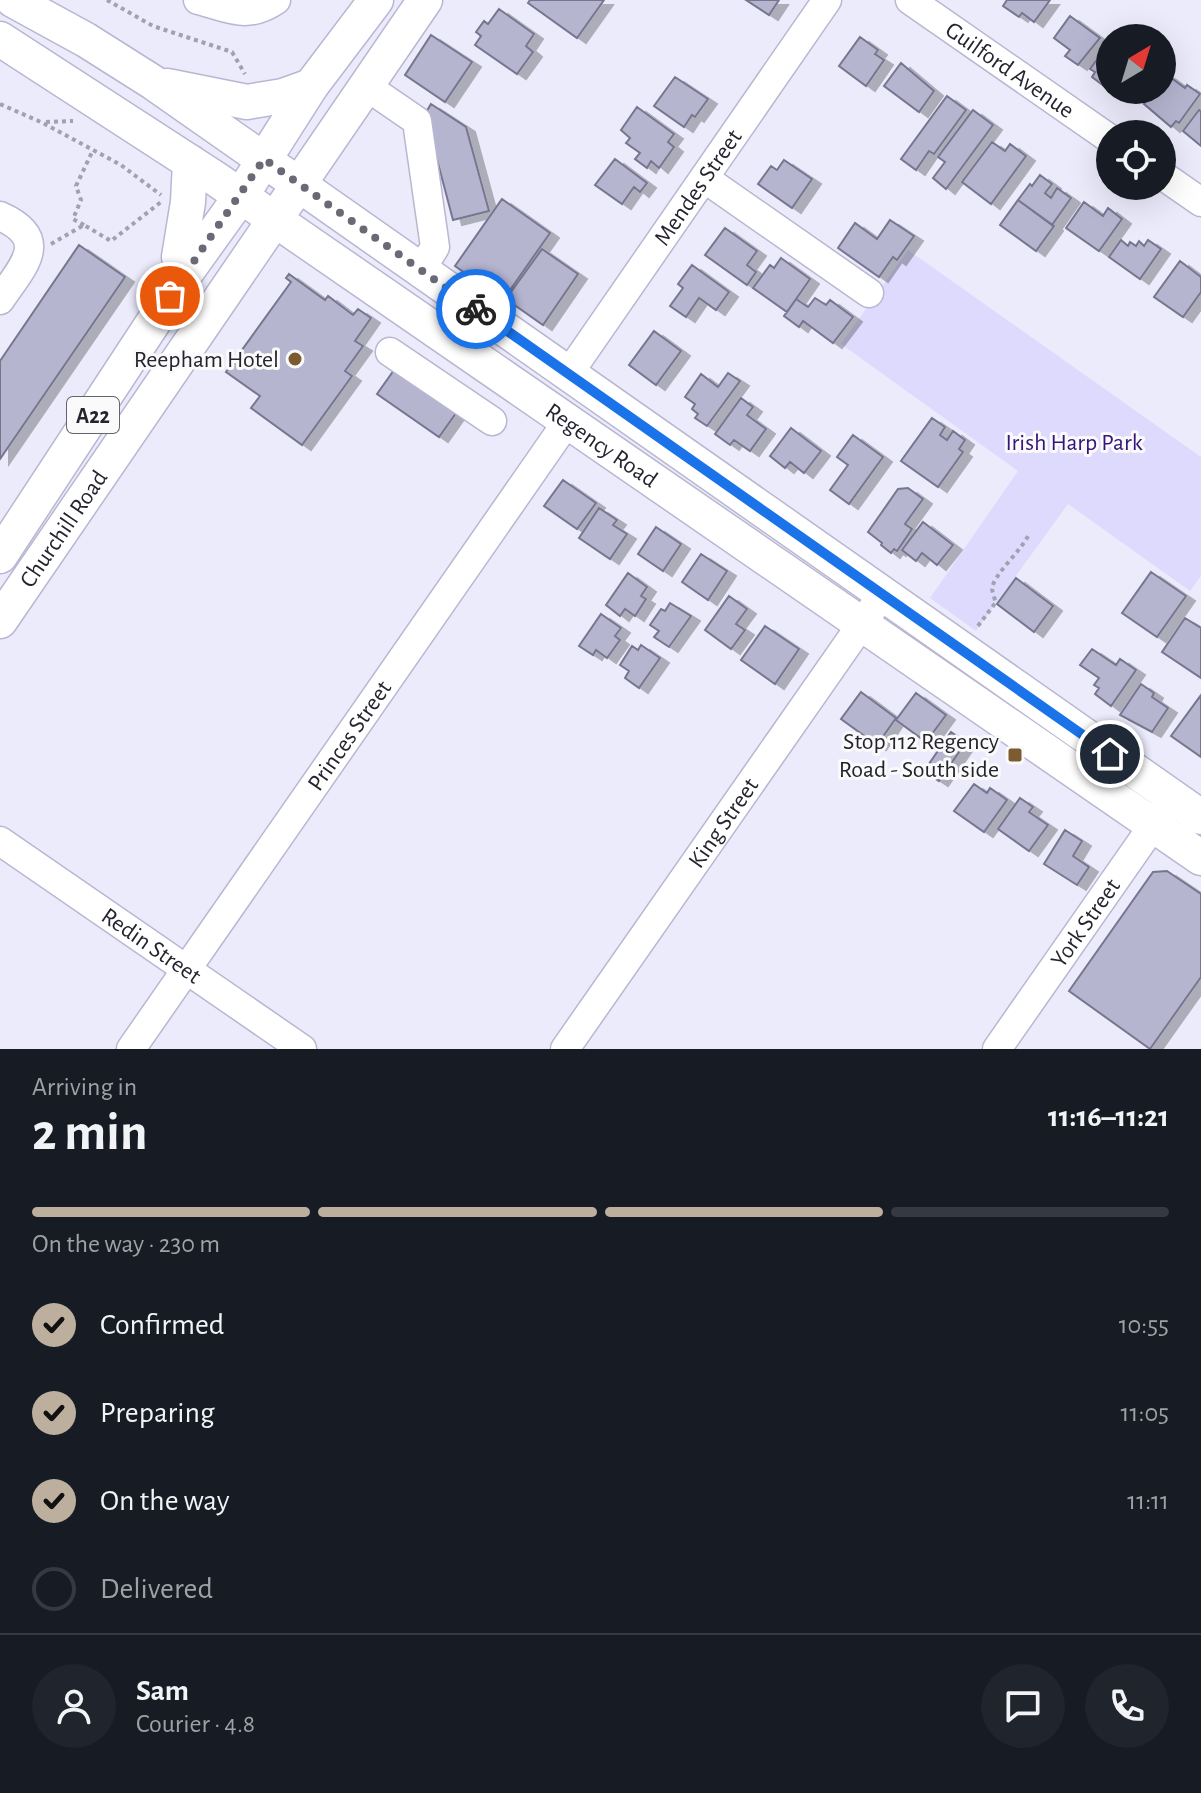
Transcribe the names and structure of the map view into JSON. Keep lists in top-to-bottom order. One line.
{"streets":{"main road":["A22","Regency Road","Churchill Road"],"street":["Guilford Avenue","Mendes Street","Princes Street","King Street","York Street","Redin Street"]},"crossings":[["Mendes Street","Regency Road"],["Regency Road","Churchill Road"],["Regency Road","Princes Street"],["Regency Road","King Street"],["Regency Road","York Street"],["Princes Street","Redin Street"]],"parks":["Irish Harp Park"],"places":{"other":["Reepham Hotel"],"transit":["Stop 112 Regency Road - South side"]},"north":"top right","page":{"heading":["2 min","Arriving in","11:16–11:21"],"panel":["Sam","Courier · 4.8"],"bar":"On the way · 230 m","list":[["Confirmed","10:55"],["Preparing","11:05"],["On the way","11:11"],"Delivered"]}}
